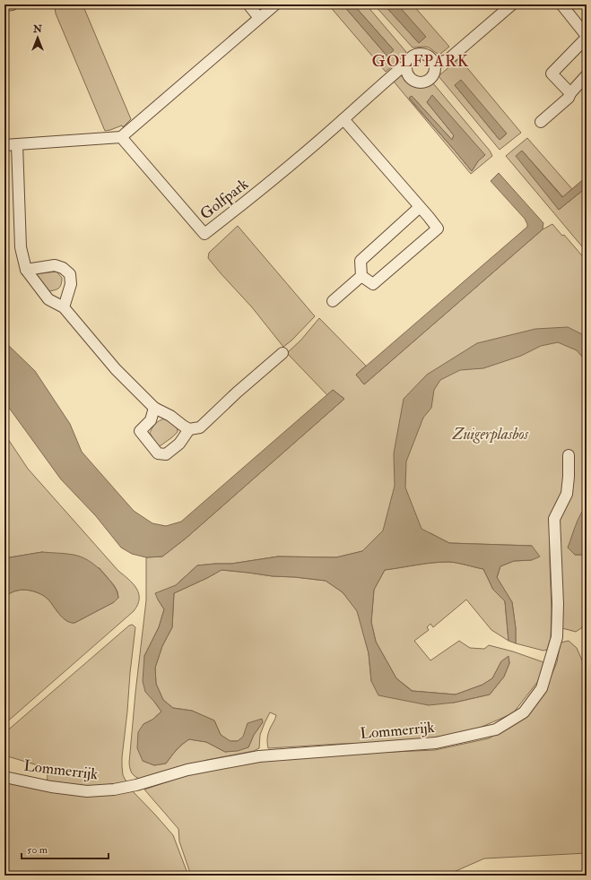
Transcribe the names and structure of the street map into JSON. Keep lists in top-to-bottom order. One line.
{"streets":{"street":["Golfpark","Lommerrijk"]},"districts":["GOLFPARK"],"parks":["Zuigerplasbos"],"scale_bar":"50 m","north":"top"}
